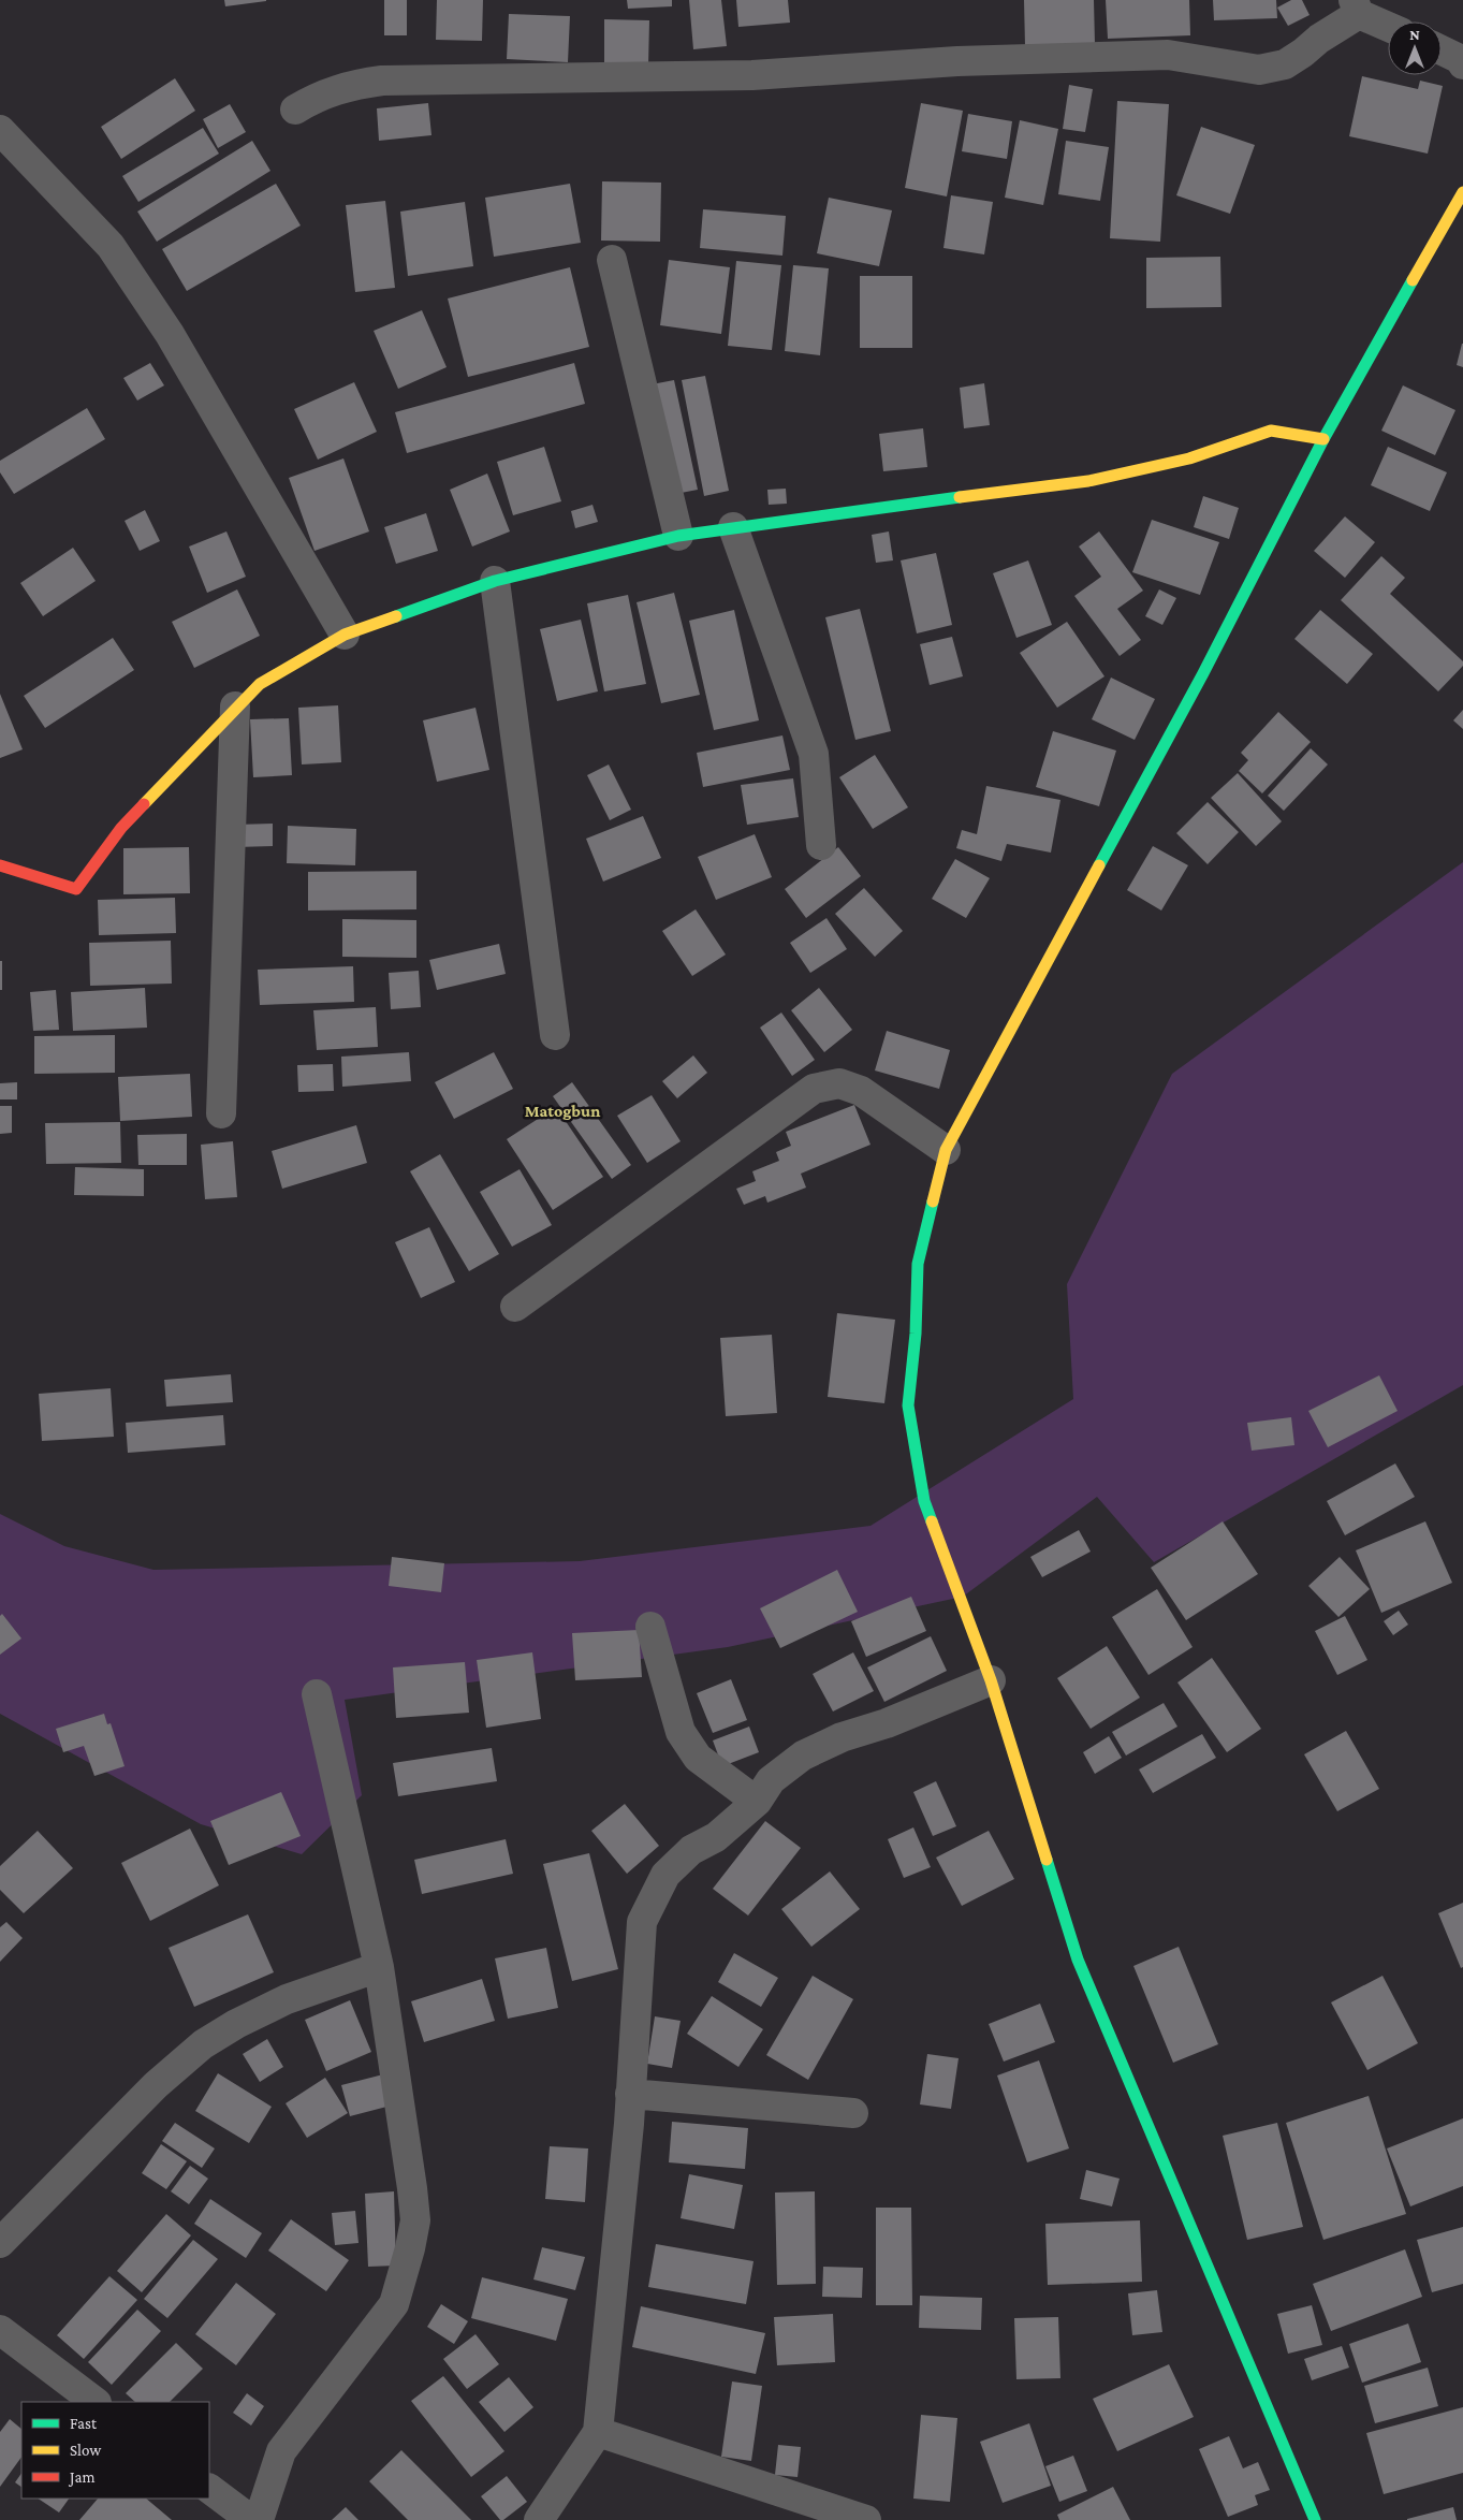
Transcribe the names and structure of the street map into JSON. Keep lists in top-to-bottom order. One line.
{"districts":["Matogbun"],"legend":["Fast","Slow","Jam"],"north":"top"}
